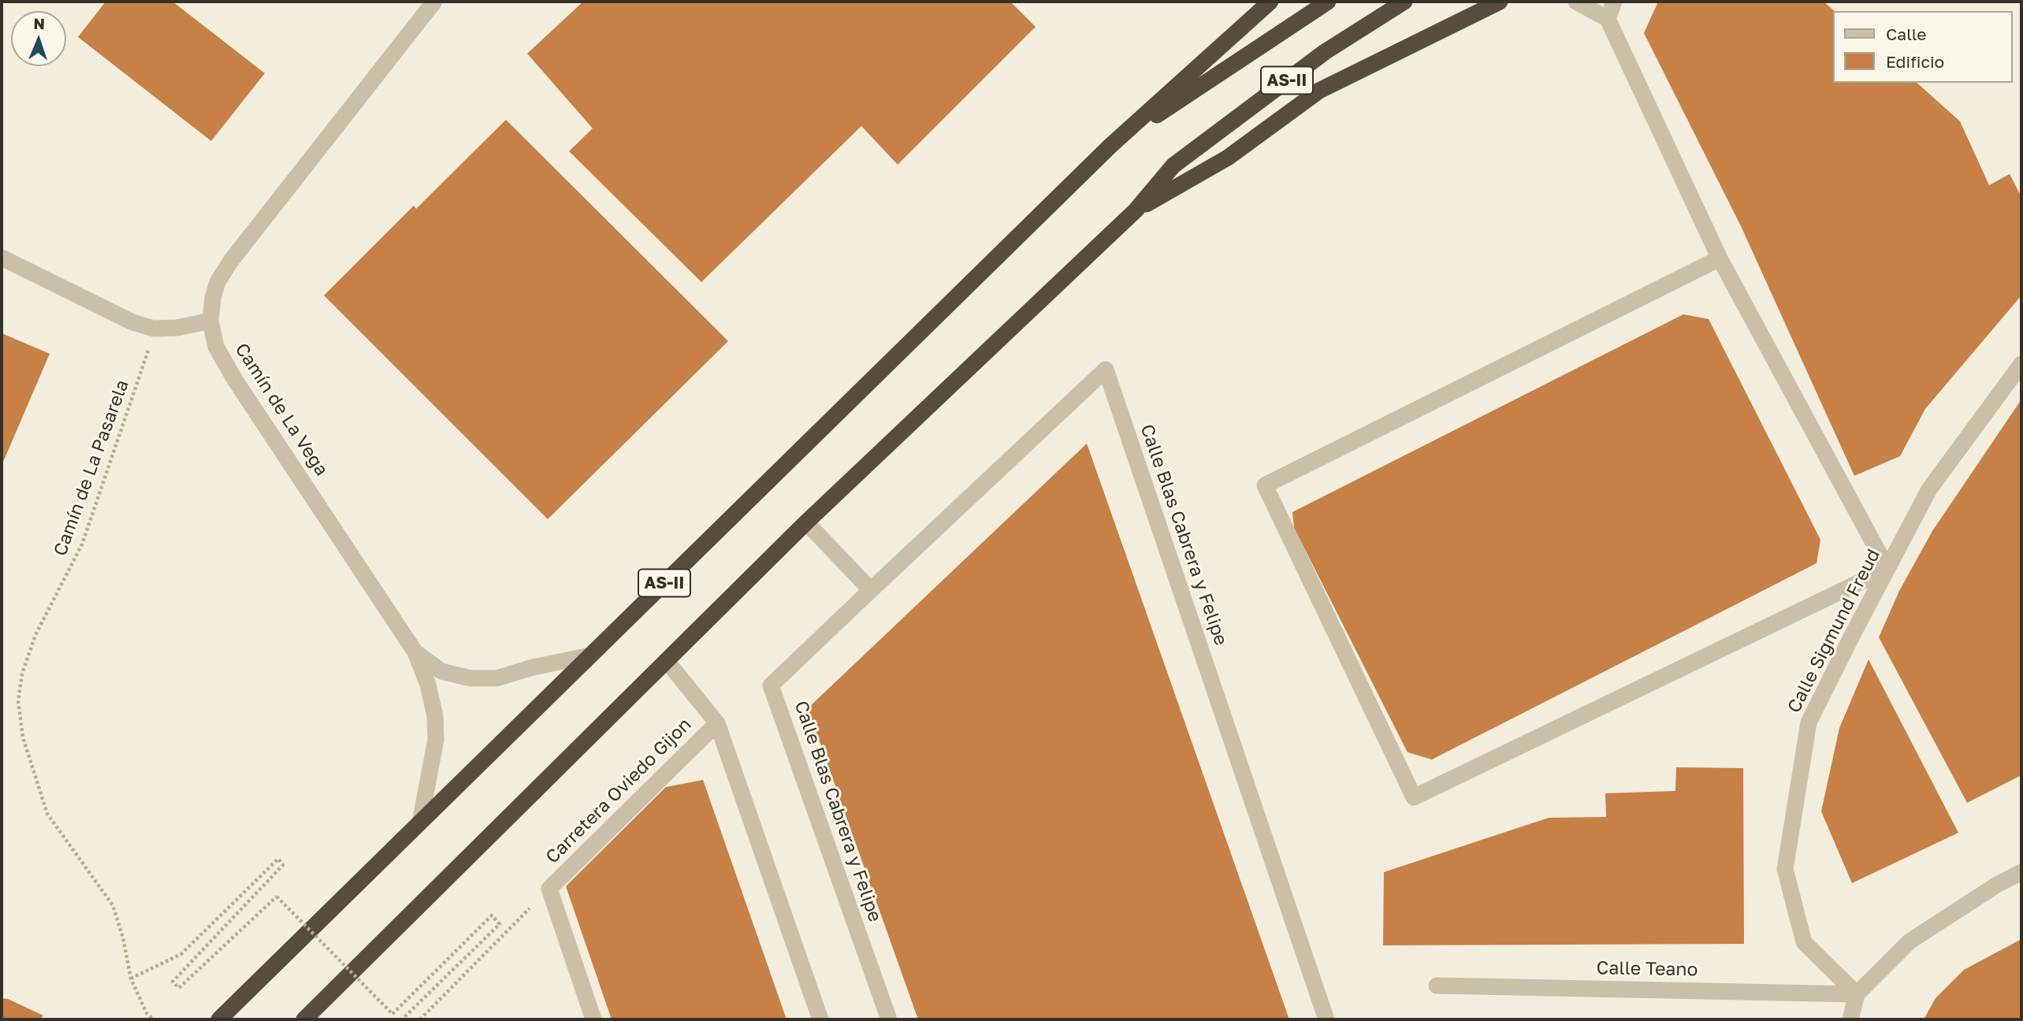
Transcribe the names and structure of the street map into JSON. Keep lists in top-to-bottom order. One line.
{"streets":{"highway":["AS-II"],"street":["Camín de La Vega","Calle Blas Cabrera y Felipe","Calle Sigmund Freud","Carretera Oviedo Gijon","Calle Teano"],"path":["Camín de La Pasarela"]},"crossings":[["AS-II","Camín de La Vega"],["Calle Sigmund Freud","Calle Teano"]],"legend":["Calle","Edificio"],"north":"top"}
